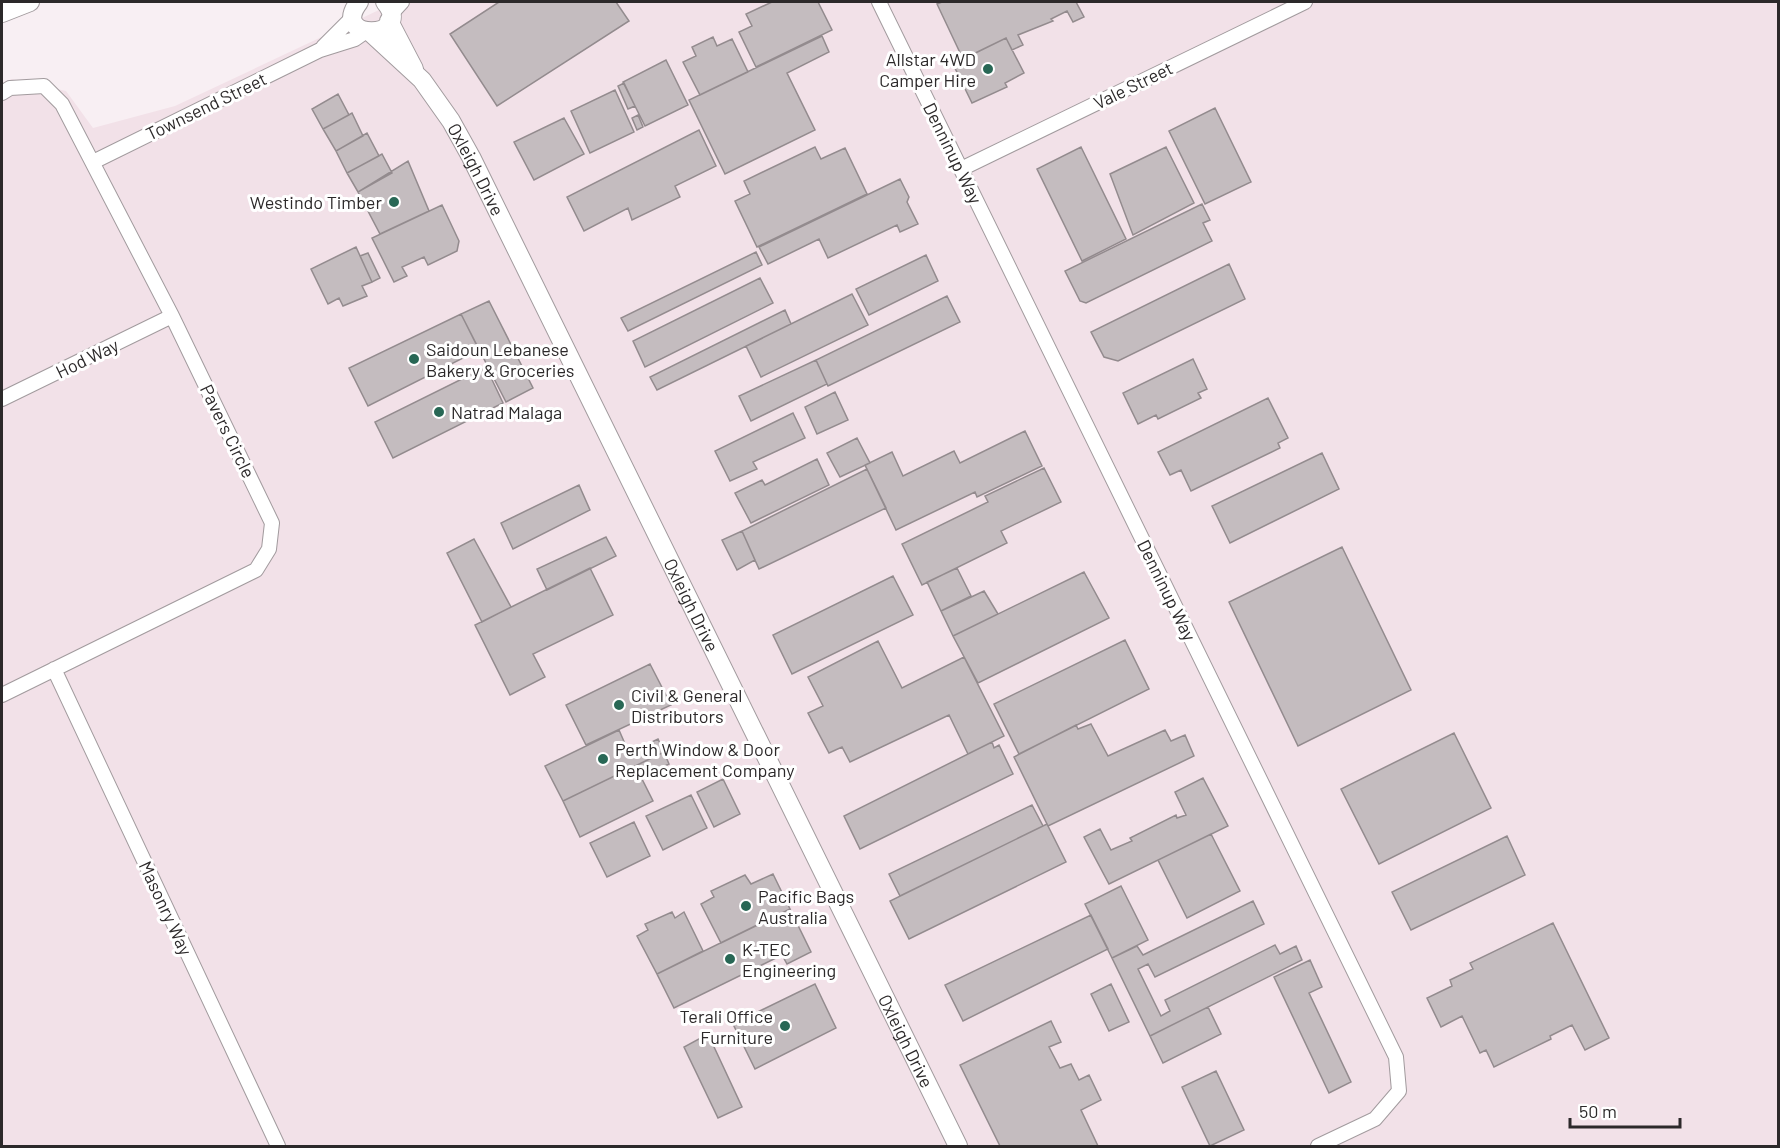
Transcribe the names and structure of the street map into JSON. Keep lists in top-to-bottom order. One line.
{"streets":{"street":["Vale Street","Townsend Street","Denninup Way","Oxleigh Drive","Hod Way","Pavers Circle","Masonry Way"]},"crossings":[["Vale Street","Denninup Way"],["Townsend Street","Oxleigh Drive"],["Townsend Street","Pavers Circle"],["Hod Way","Pavers Circle"],["Pavers Circle","Masonry Way"]],"places":["Allstar 4WD Camper Hire","Westindo Timber","Saidoun Lebanese Bakery & Groceries","Natrad Malaga","Civil & General Distributors","Perth Window & Door Replacement Company","Pacific Bags Australia","K-TEC Engineering","Terali Office Furniture"],"scale_bar":"50 m"}
